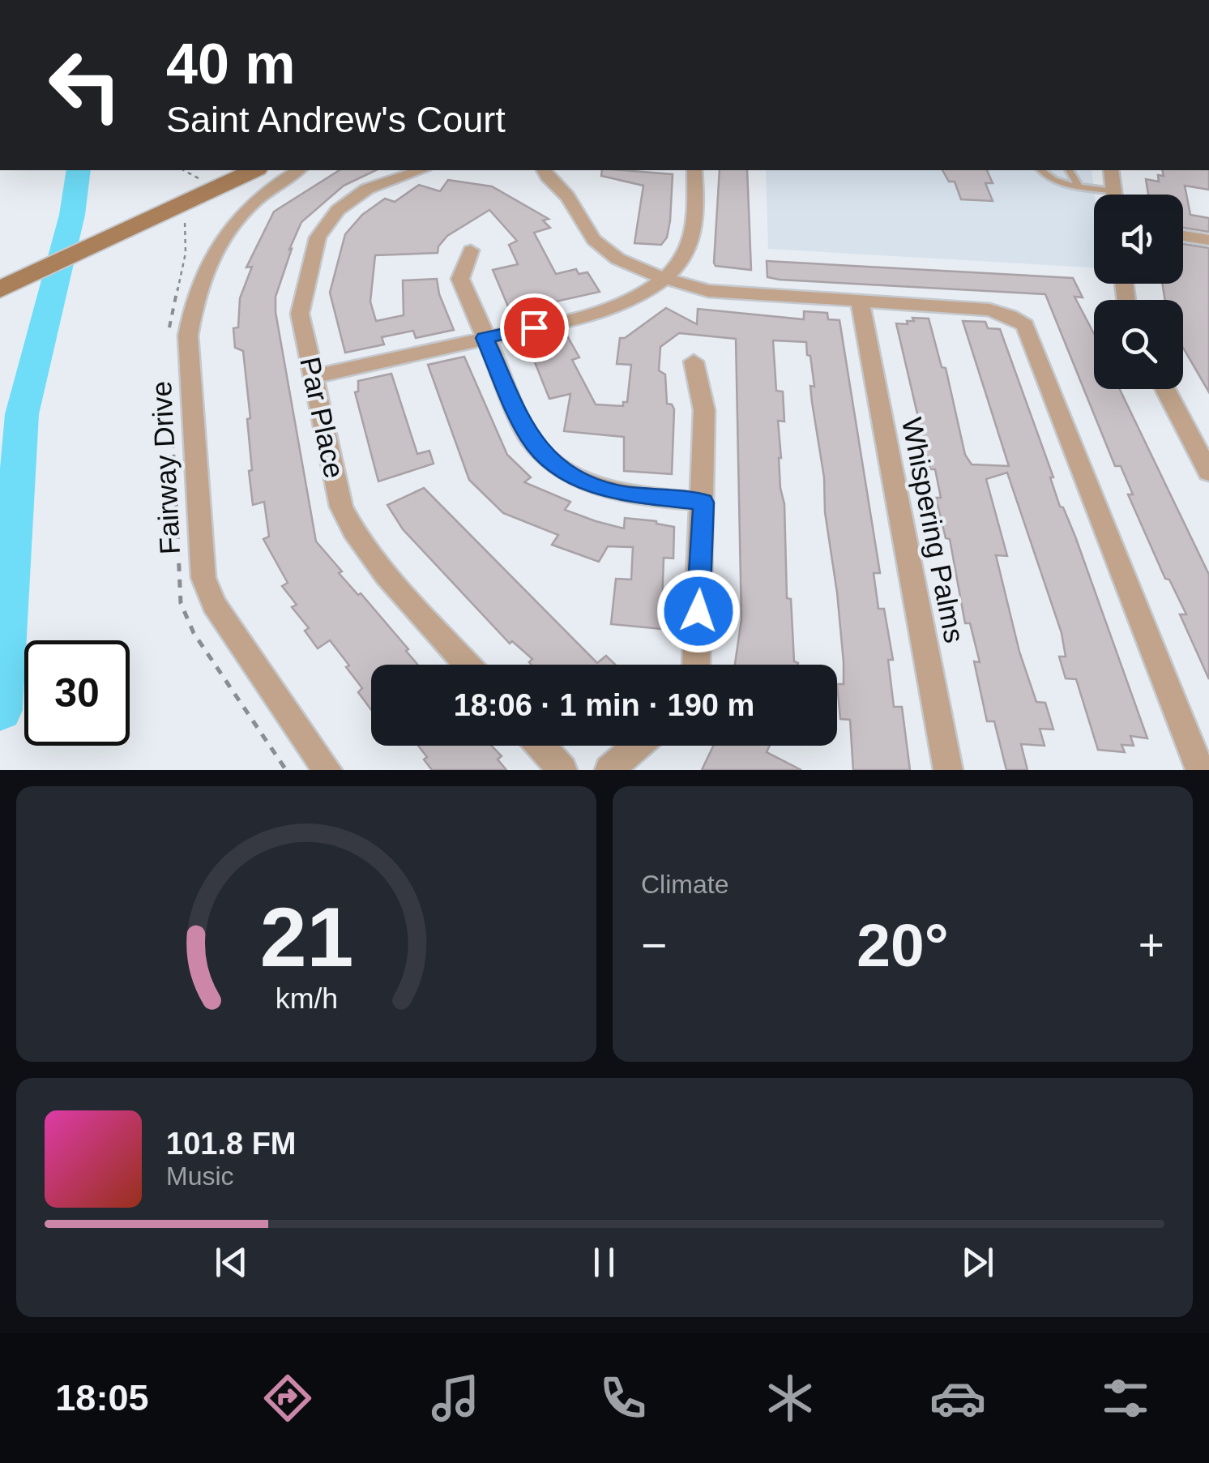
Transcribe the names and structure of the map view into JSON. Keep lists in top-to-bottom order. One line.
{"streets":{"street":["Par Place","Fairway Drive","Whispering Palms"]},"page":{"turn":["40 m","Saint Andrew's Court"],"limit":"30","trip":"18:06 · 1 min · 190 m","tile":"Climate","heat":["−","20°","+"],"song":["101.8 FM","Music"],"tabs":"18:05","gauge":["21","km/h"]}}
